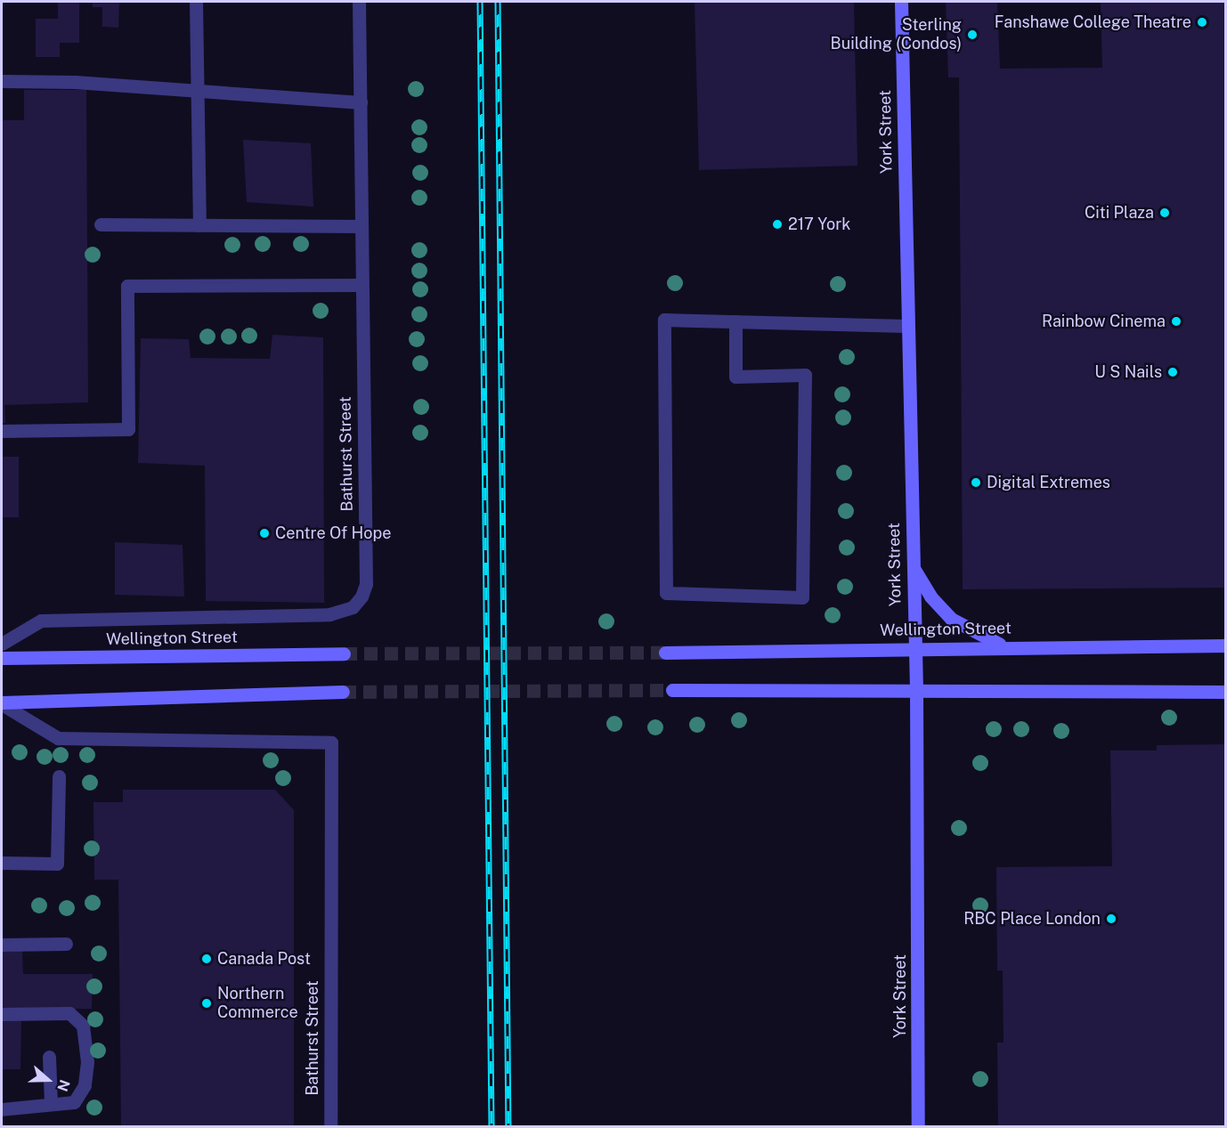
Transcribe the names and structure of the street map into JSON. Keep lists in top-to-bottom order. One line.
{"streets":{"main road":["York Street","Wellington Street"],"street":["Bathurst Street"]},"crossings":[["York Street","Wellington Street"]],"places":["Fanshawe College Theatre","Sterling Building (Condos)","Citi Plaza","217 York","Rainbow Cinema","U S Nails","Digital Extremes","Centre Of Hope","RBC Place London","Canada Post","Northern Commerce"],"north":"right"}
